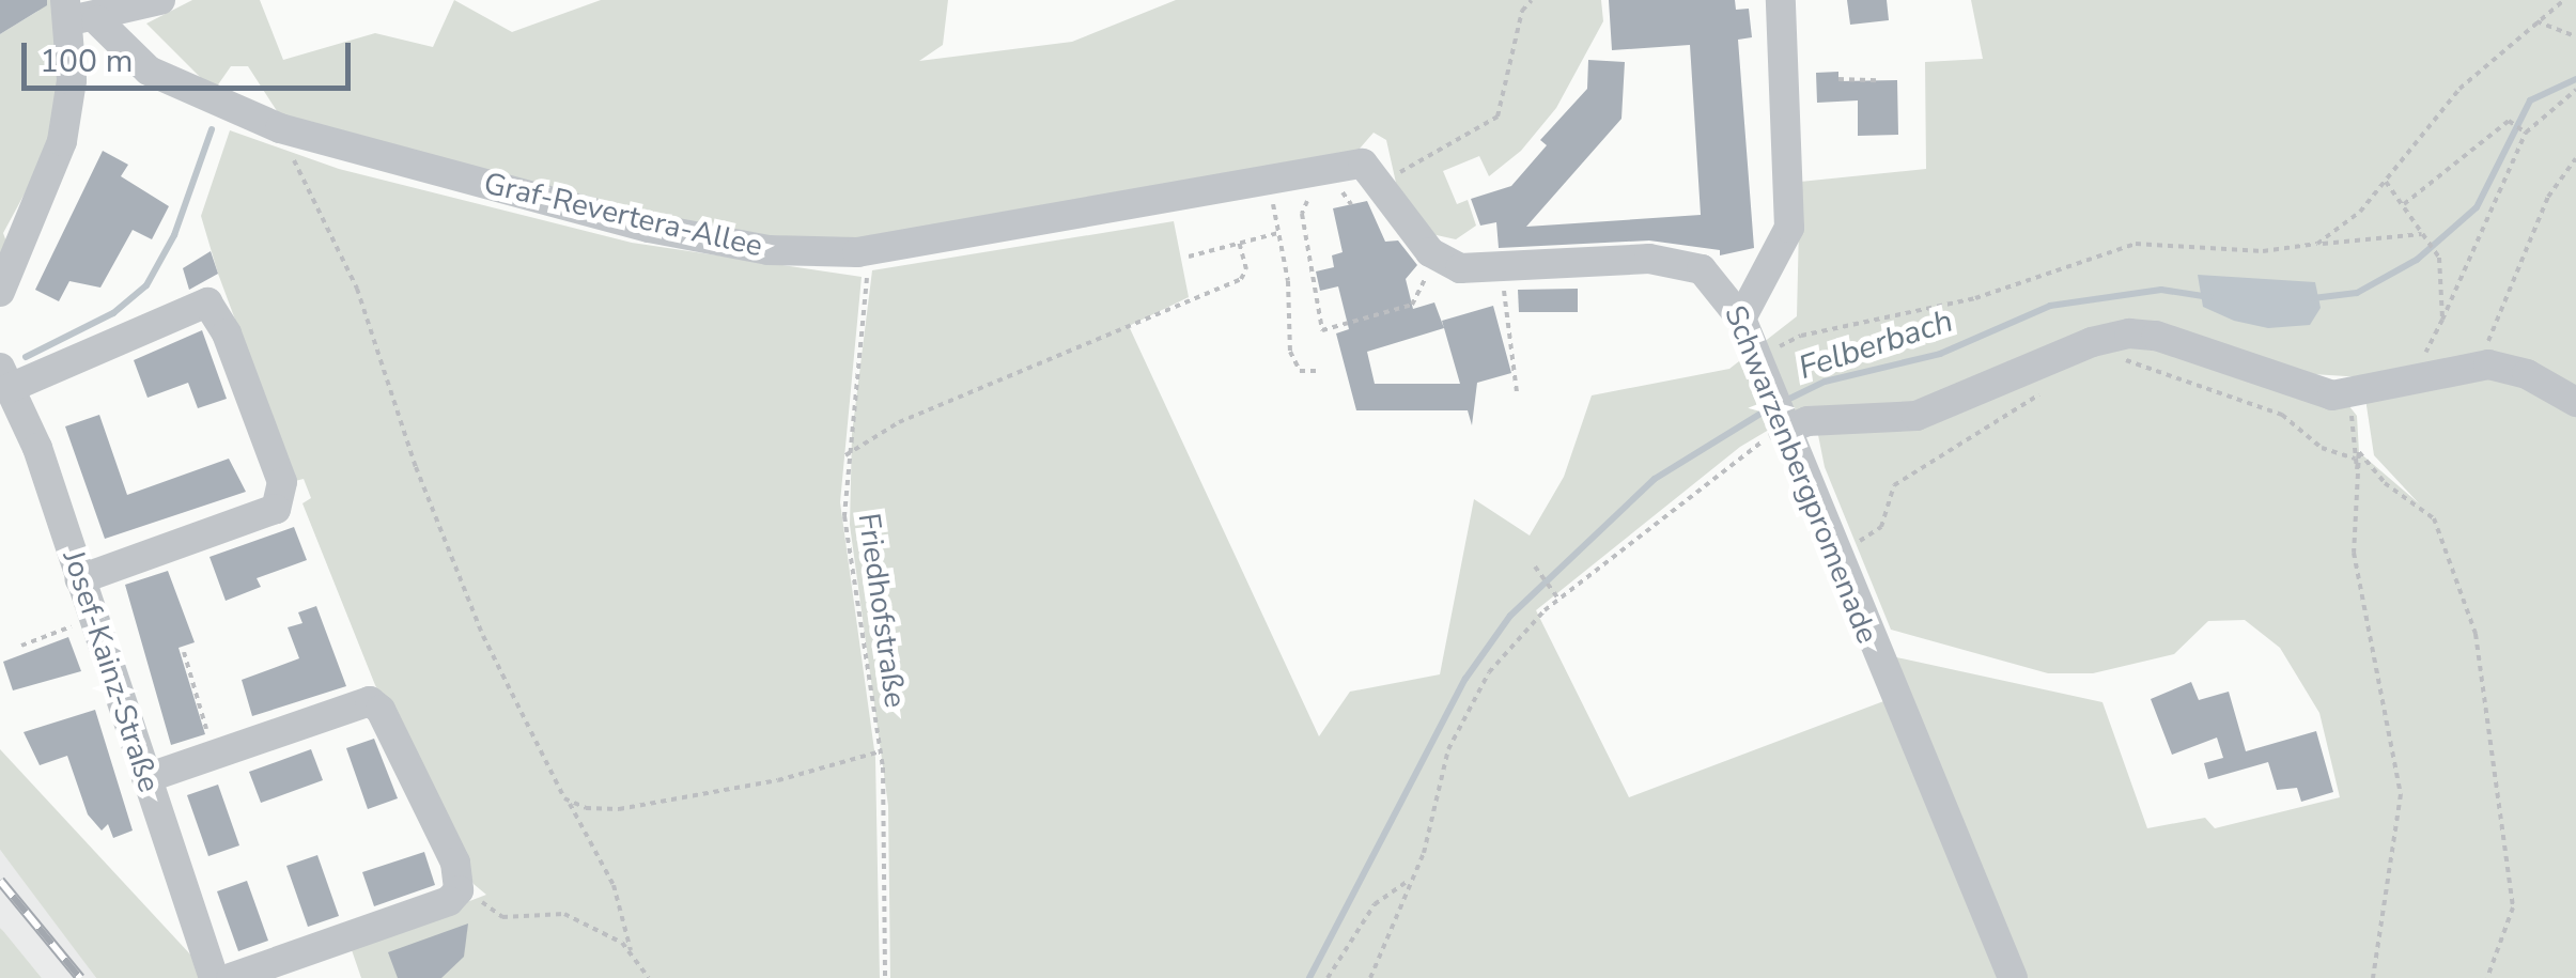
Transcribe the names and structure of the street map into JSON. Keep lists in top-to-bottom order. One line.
{"streets":{"street":["Graf-Revertera-Allee","Schwarzenbergpromenade","Josef-Kainz-Straße"],"path":["Friedhofstraße"]},"crossings":[["Graf-Revertera-Allee","Friedhofstraße"]],"water":["Felberbach"],"scale_bar":"100 m"}
